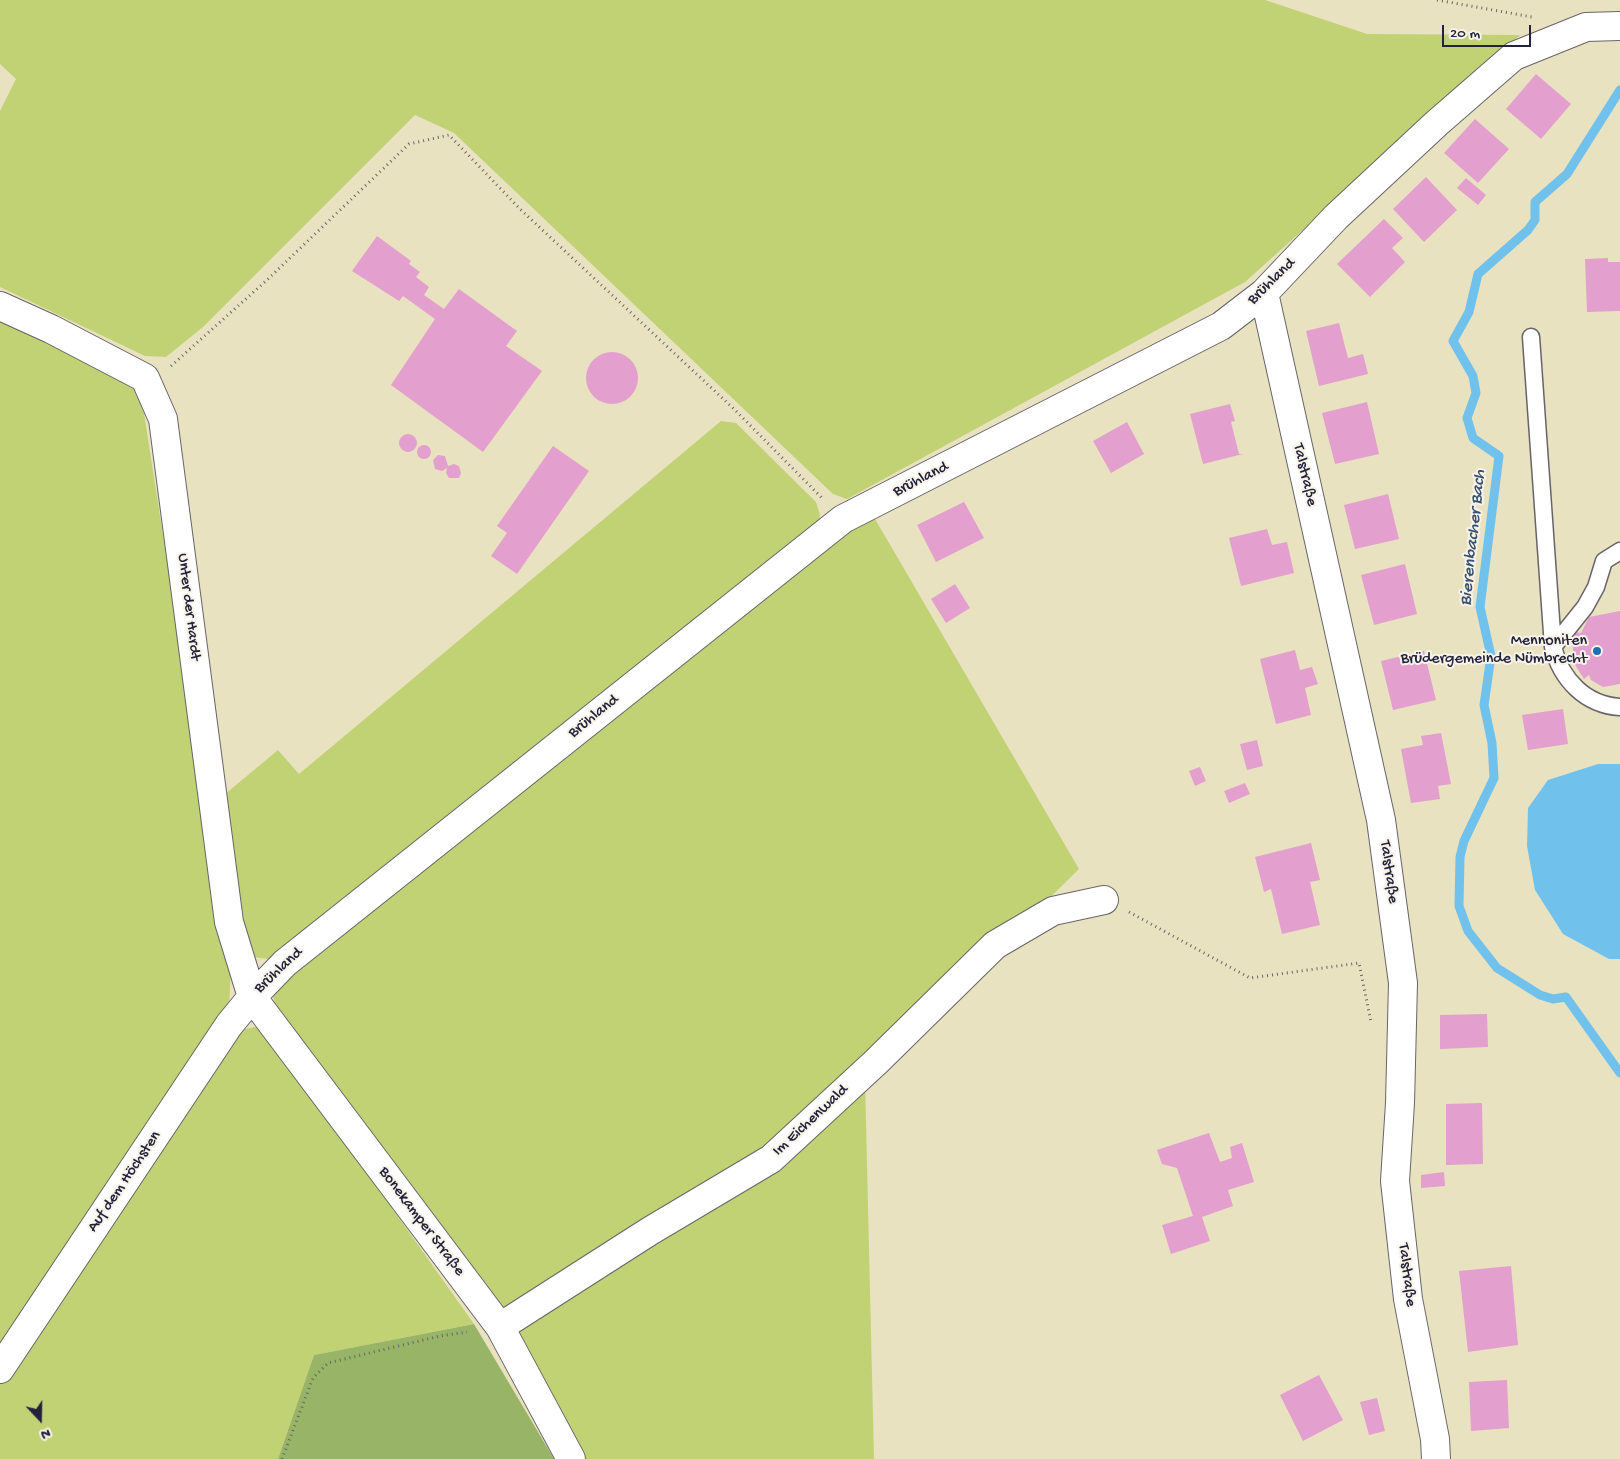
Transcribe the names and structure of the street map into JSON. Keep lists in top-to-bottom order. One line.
{"streets":{"street":["Brühland","Talstraße","Unter der Hardt","Im Eichenwald","Auf dem Höchsten","Bonekamper Straße"]},"crossings":[["Brühland","Talstraße"],["Brühland","Unter der Hardt"],["Brühland","Auf dem Höchsten"],["Brühland","Bonekamper Straße"],["Unter der Hardt","Auf dem Höchsten"],["Unter der Hardt","Bonekamper Straße"],["Im Eichenwald","Bonekamper Straße"],["Auf dem Höchsten","Bonekamper Straße"]],"water":["Bierenbacher Bach"],"places":["Mennoniten Brüdergemeinde Nümbrecht"],"scale_bar":"20 m","north":"bottom"}
